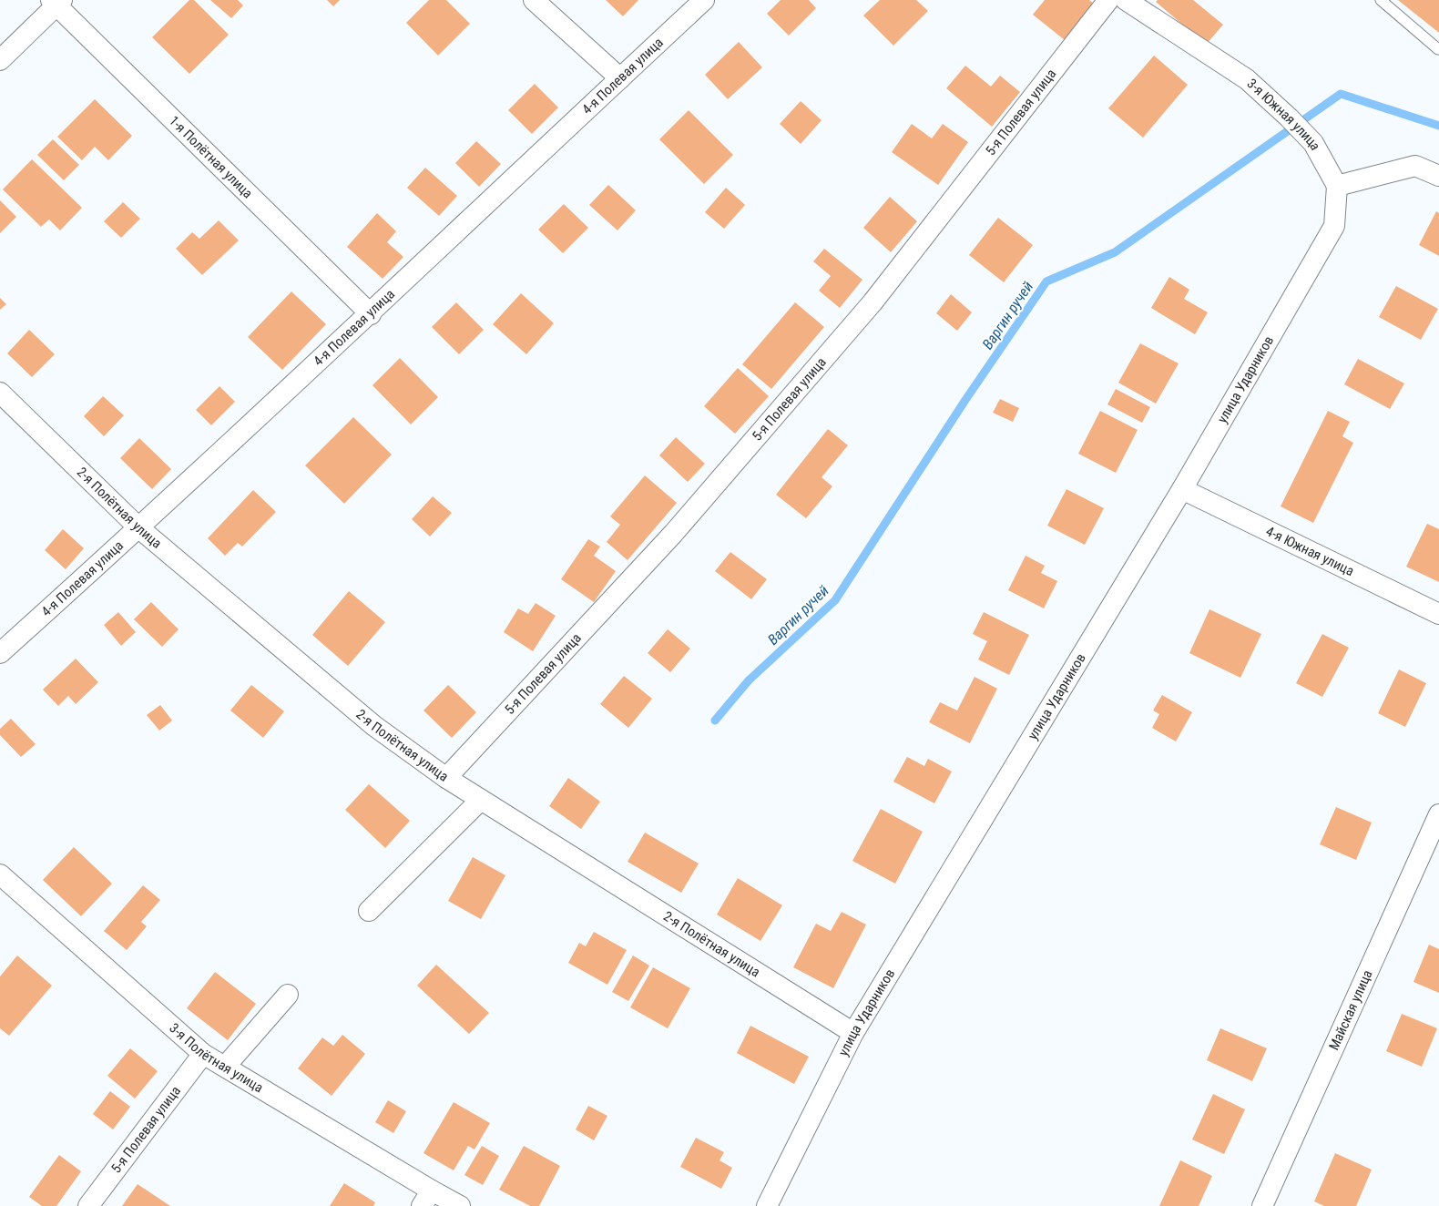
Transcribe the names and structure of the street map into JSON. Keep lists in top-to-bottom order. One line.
{"streets":{"street":["4-я Полевая улица","5-я Полевая улица","3-я Южная улица","1-я Полётная улица","улица Ударников","2-я Полётная улица","4-я Южная улица","Майская улица","3-я Полётная улица"]},"crossings":[["4-я Полевая улица","1-я Полётная улица"],["4-я Полевая улица","2-я Полётная улица"],["5-я Полевая улица","2-я Полётная улица"],["5-я Полевая улица","3-я Полётная улица"],["3-я Южная улица","улица Ударников"],["улица Ударников","2-я Полётная улица"],["улица Ударников","4-я Южная улица"]],"water":["Варгин ручей"]}
